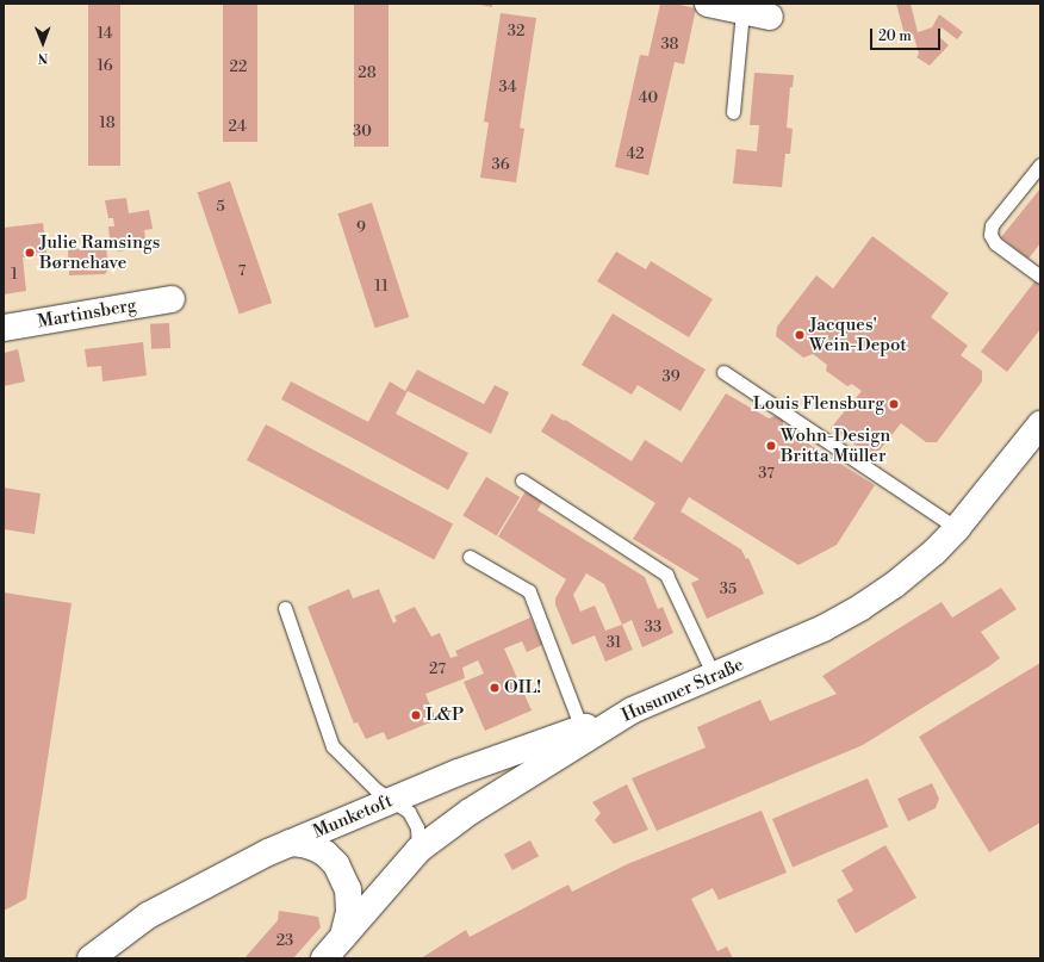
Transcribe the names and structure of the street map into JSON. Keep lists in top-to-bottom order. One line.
{"streets":{"main road":["Martinsberg","Husumer Straße","Munketoft"]},"crossings":[["Husumer Straße","Munketoft"]],"places":["Julie Ramsings Børnehave","Jacques' Wein-Depot","Louis Flensburg","Wohn-Design Britta Müller","OIL!","L&P"],"house_numbers":["32","14","38","16","22","28","34","40","18","24","30","42","36","5","9","7","1","11","39","37","35","33","31","27","23"],"scale_bar":"20 m","north":"bottom"}
